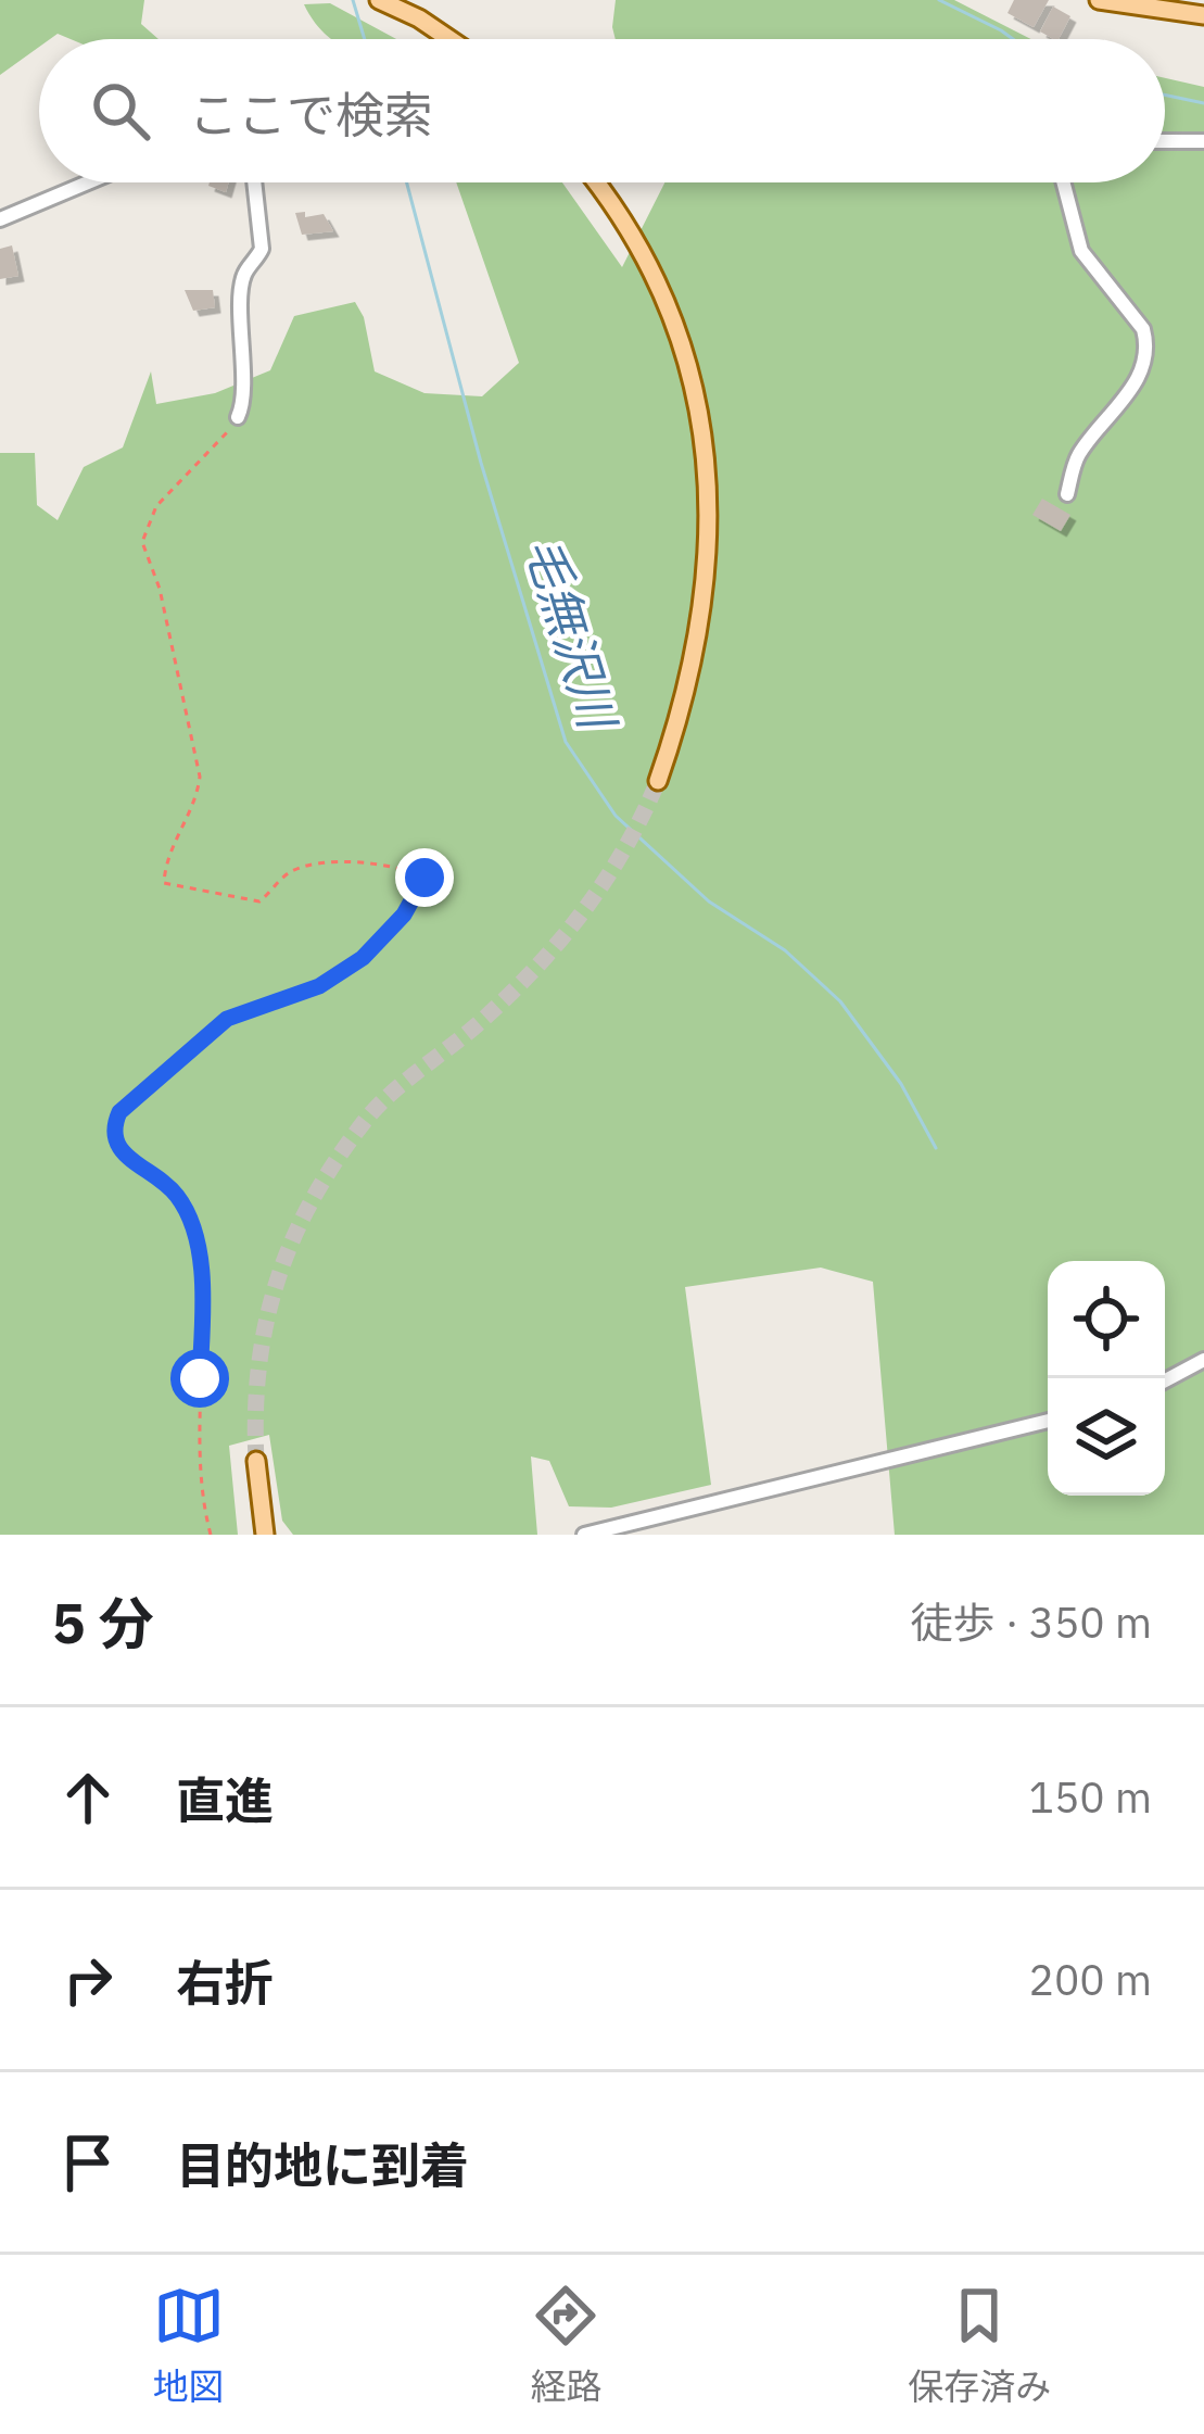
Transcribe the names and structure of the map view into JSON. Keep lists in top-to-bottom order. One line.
{"water":["毛無沢川"],"page":{"search":"ここで検索","heading":["5 分","徒歩 · 350 m"],"list":[["直進","150 m"],["右折","200 m"],"目的地に到着"],"nav":["地図","経路","保存済み"]}}
